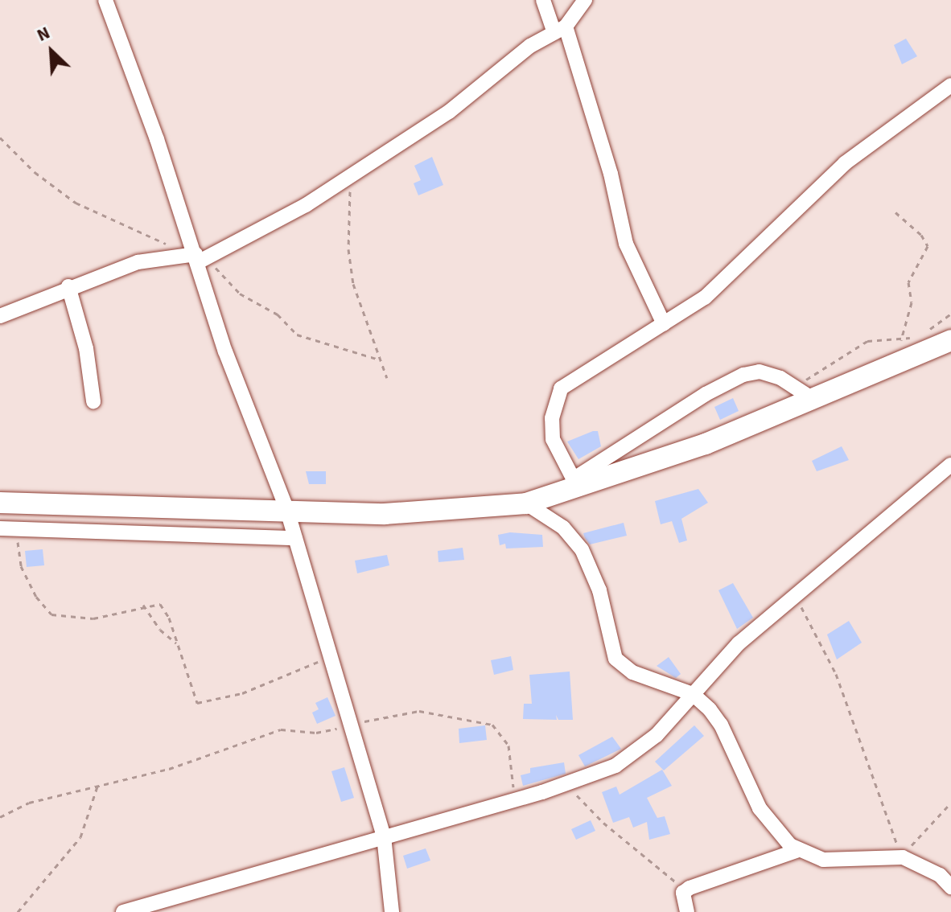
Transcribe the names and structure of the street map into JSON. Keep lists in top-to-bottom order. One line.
{"north":"top left"}
